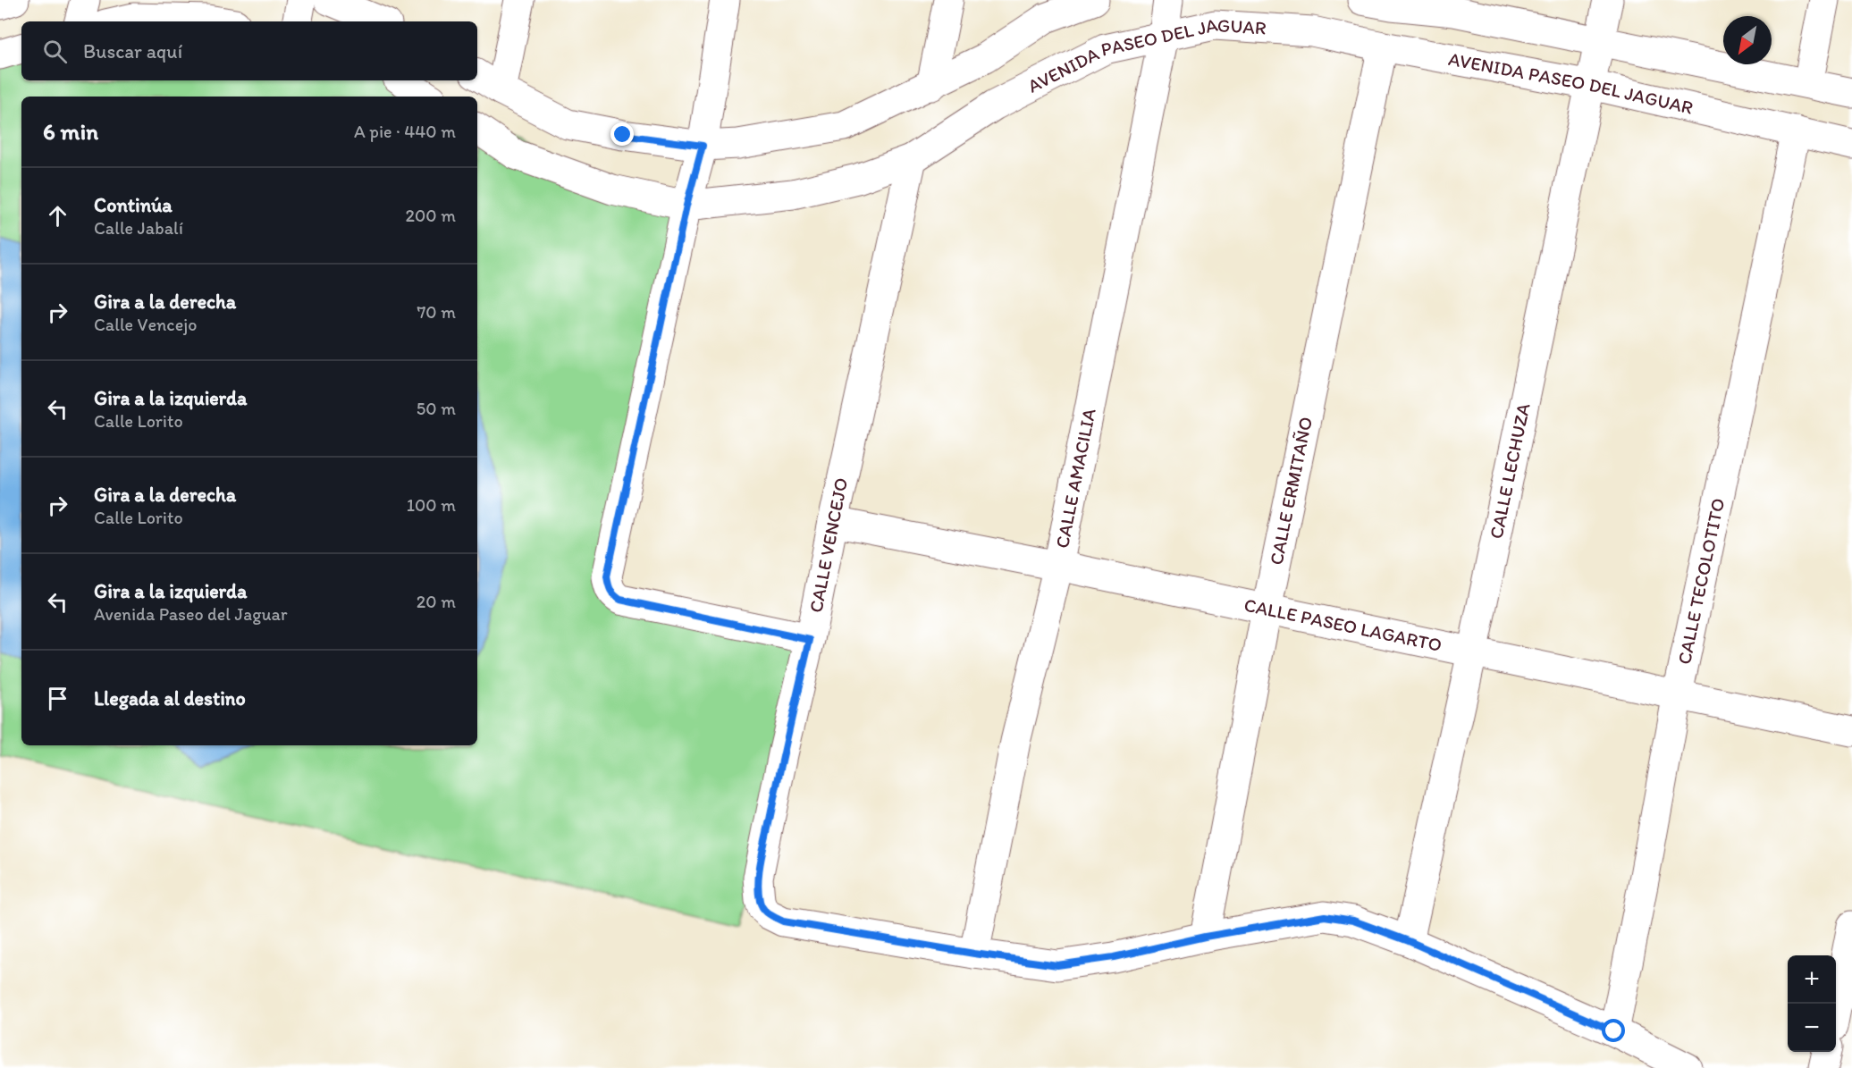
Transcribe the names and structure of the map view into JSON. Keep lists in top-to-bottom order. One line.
{"streets":{"street":["AVENIDA PASEO DEL JAGUAR","CALLE LECHUZA","CALLE AMACILIA","CALLE ERMITAÑO","CALLE VENCEJO","CALLE TECOLOTITO","CALLE PASEO LAGARTO"]},"crossings":[["AVENIDA PASEO DEL JAGUAR","CALLE LECHUZA"],["AVENIDA PASEO DEL JAGUAR","CALLE AMACILIA"],["AVENIDA PASEO DEL JAGUAR","CALLE ERMITAÑO"],["AVENIDA PASEO DEL JAGUAR","CALLE VENCEJO"],["AVENIDA PASEO DEL JAGUAR","CALLE TECOLOTITO"],["CALLE LECHUZA","CALLE PASEO LAGARTO"],["CALLE AMACILIA","CALLE VENCEJO"],["CALLE AMACILIA","CALLE PASEO LAGARTO"],["CALLE ERMITAÑO","CALLE PASEO LAGARTO"],["CALLE VENCEJO","CALLE PASEO LAGARTO"],["CALLE TECOLOTITO","CALLE PASEO LAGARTO"]],"north":"bottom left","page":{"search":"Buscar aquí","heading":["6 min","A pie · 440 m"],"list":[["Continúa","Calle Jabalí","200 m"],["Gira a la derecha","Calle Vencejo","70 m"],["Gira a la izquierda","Calle Lorito","50 m"],["Gira a la derecha","Calle Lorito","100 m"],["Gira a la izquierda","Avenida Paseo del Jaguar","20 m"],"Llegada al destino"],"map_buttons":["+","−"]}}
